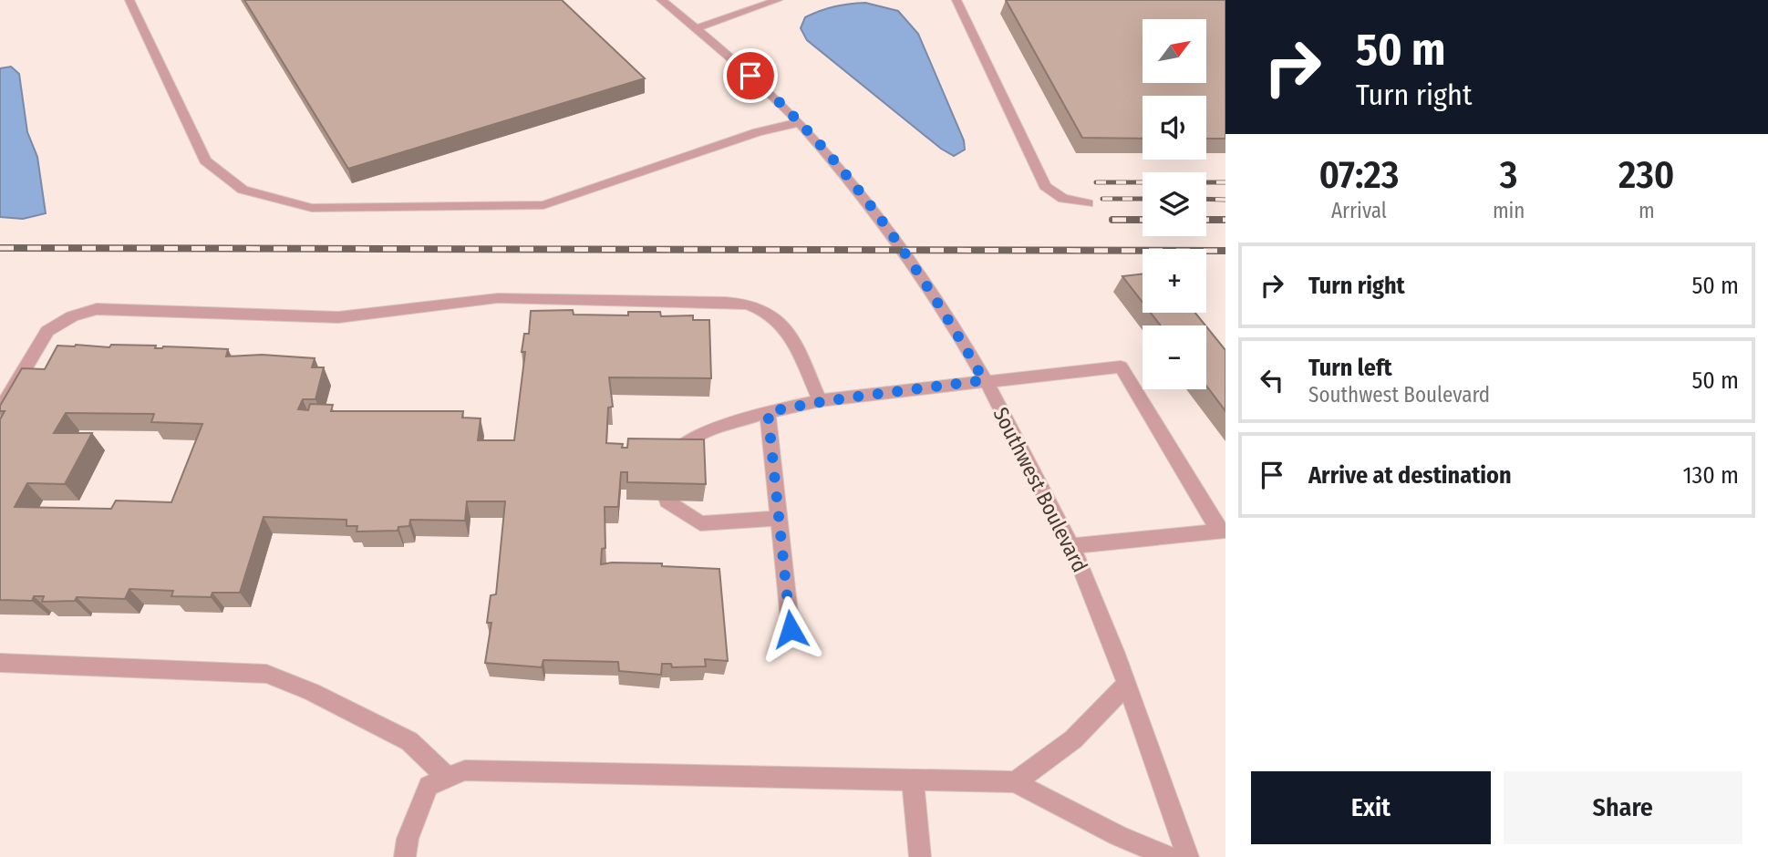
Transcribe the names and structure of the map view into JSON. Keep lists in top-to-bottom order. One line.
{"streets":{"street":["Southwest Boulevard"]},"north":"top right","page":{"turn":["50 m","Turn right"],"map_buttons":["+","−"],"eta":["07:23","Arrival","3","min","230","m"],"list":[{"name":"Turn right","value":"50 m"},{"name":"Turn left","note":"Southwest Boulevard","value":"50 m"},{"name":"Arrive at destination","value":"130 m"}],"buttons":["Exit","Share"]}}
